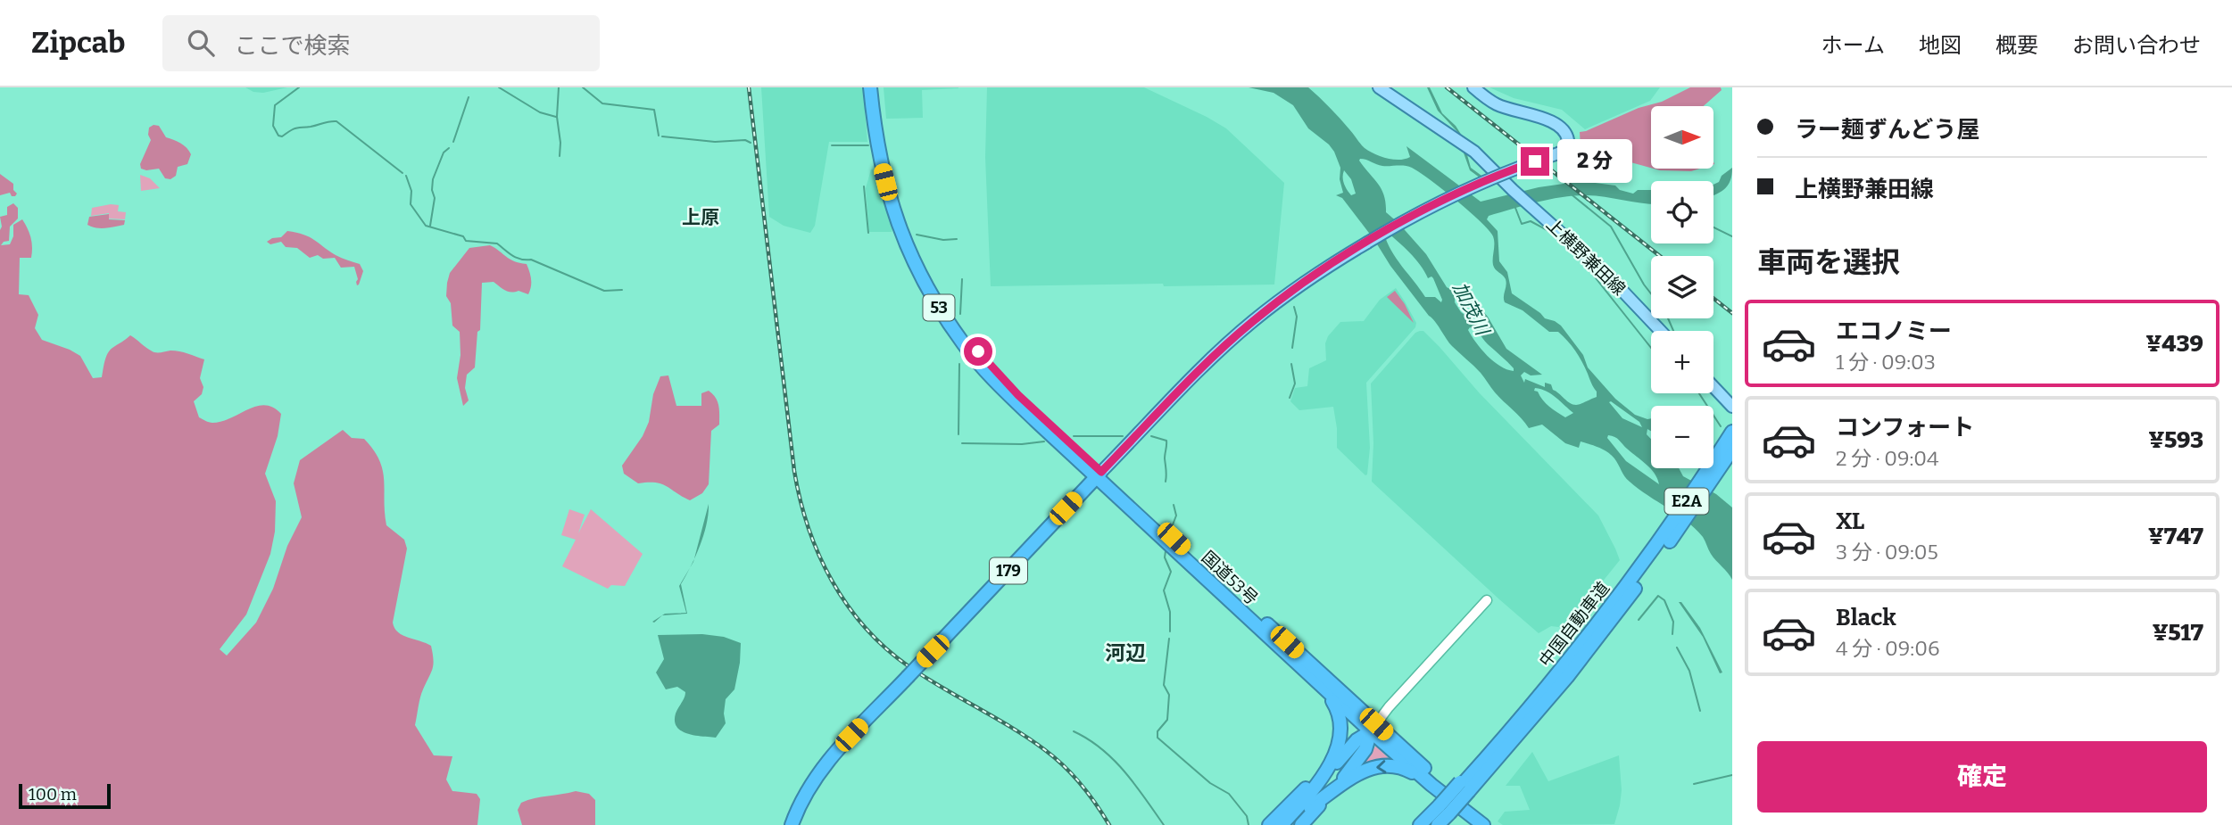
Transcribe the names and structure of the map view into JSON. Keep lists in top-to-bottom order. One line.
{"streets":{"highway":["53","E2A","179","国道53号","中国自動車道"],"main road":["上横野兼田線"]},"crossings":[["179","国道53号"],["国道53号","中国自動車道"]],"districts":["上原","河辺"],"water":["加茂川"],"scale_bar":"100 m","north":"right","page":{"header":"Zipcab","search":"ここで検索","nav":["ホーム","地図","概要","お問い合わせ"],"banner":["ラー麺ずんどう屋","上横野兼田線"],"map_buttons":["+","−"],"bubble":"2 分","heading":"車両を選択","list":[{"name":"エコノミー","note":"1 分 · 09:03","value":"¥439"},{"name":"コンフォート","note":"2 分 · 09:04","value":"¥593"},{"name":"XL","note":"3 分 · 09:05","value":"¥747"},{"name":"Black","note":"4 分 · 09:06","value":"¥517"}],"buttons":"確定","scale":"100 m"}}
